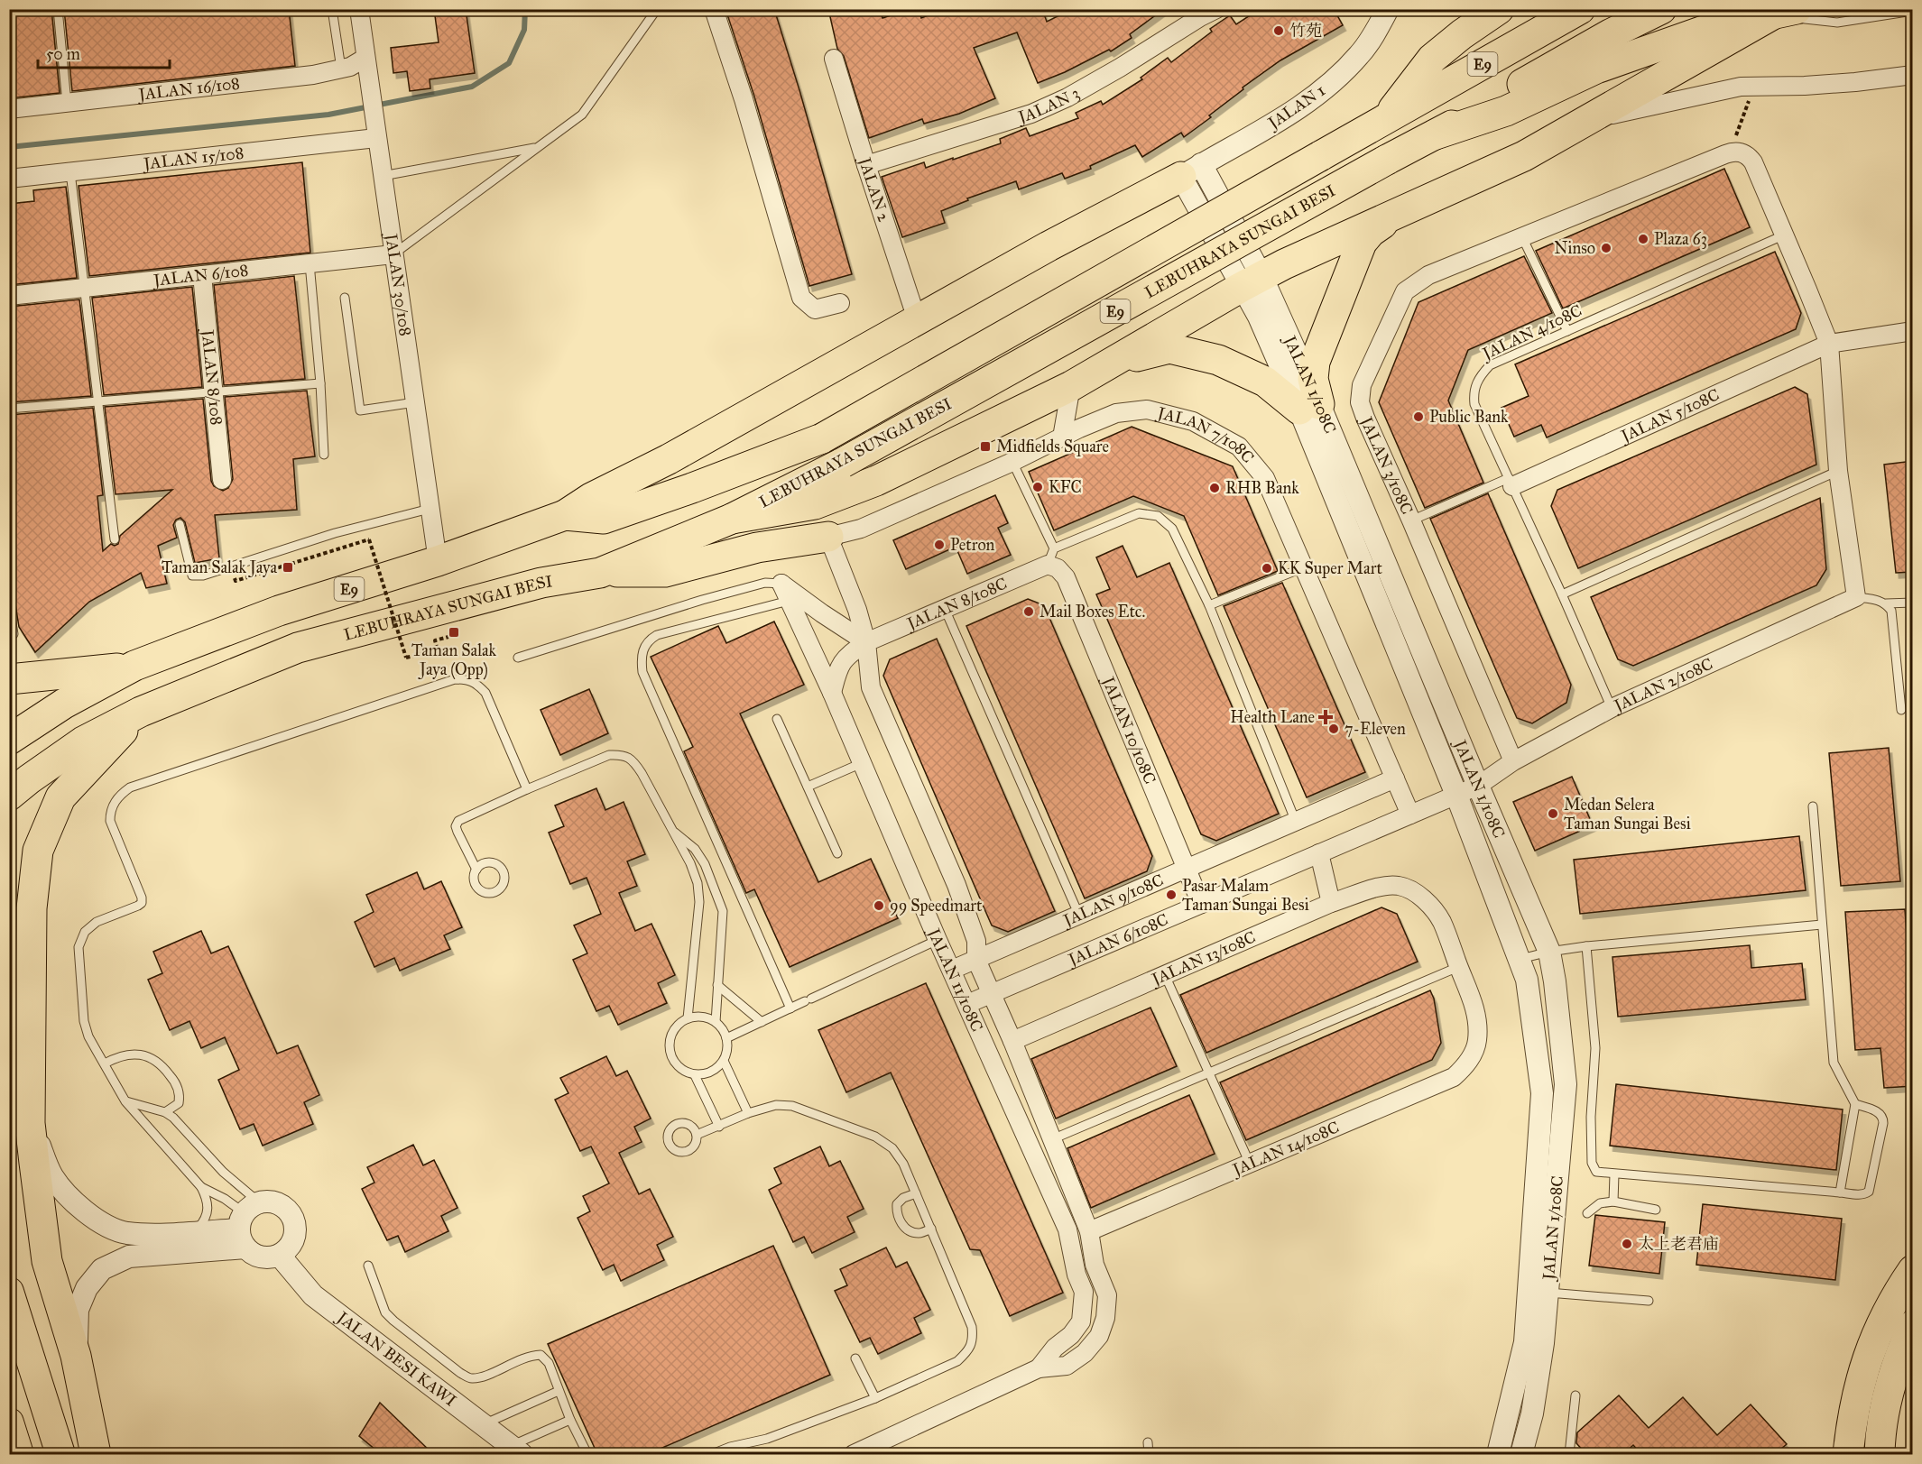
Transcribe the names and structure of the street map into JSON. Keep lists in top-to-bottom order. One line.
{"streets":{"highway":["E9","LEBUHRAYA SUNGAI BESI"],"street":["JALAN 16/108","JALAN 3","JALAN 1","JALAN 15/108","JALAN 2","JALAN 6/108","JALAN 30/108","JALAN 8/108","JALAN 1/108C","JALAN 5/108C","JALAN 7/108C","JALAN 3/108C","JALAN 8/108C","JALAN 2/108C","JALAN 10/108C","JALAN 9/108C","JALAN 6/108C","JALAN 13/108C","JALAN 11/108C","JALAN 14/108C","JALAN BESI KAWI"],"lane":["JALAN 4/108C"]},"crossings":[["JALAN 16/108","JALAN 30/108"],["JALAN 3","JALAN 2"],["JALAN 1","JALAN 1/108C"],["JALAN 15/108","JALAN 30/108"],["LEBUHRAYA SUNGAI BESI","JALAN 30/108"],["JALAN 6/108","JALAN 30/108"],["JALAN 6/108","JALAN 8/108"],["JALAN 4/108C","JALAN 5/108C"],["JALAN 4/108C","JALAN 2/108C"],["JALAN 1/108C","JALAN 2/108C"],["JALAN 1/108C","JALAN 6/108C"],["JALAN 7/108C","JALAN 9/108C"],["JALAN 7/108C","JALAN 6/108C"],["JALAN 7/108C","JALAN 11/108C"],["JALAN 3/108C","JALAN 2/108C"],["JALAN 8/108C","JALAN 10/108C"],["JALAN 8/108C","JALAN 11/108C"],["JALAN 2/108C","JALAN 6/108C"],["JALAN 10/108C","JALAN 9/108C"],["JALAN 10/108C","JALAN 6/108C"],["JALAN 9/108C","JALAN 11/108C"],["JALAN 6/108C","JALAN 11/108C"],["JALAN 13/108C","JALAN 11/108C"],["JALAN 13/108C","JALAN 14/108C"],["JALAN 11/108C","JALAN 14/108C"]],"places":{"other":["竹苑","Plaza 63","Ninso","Public Bank","KFC","RHB Bank","Petron","KK Super Mart","Mail Boxes Etc.","7-Eleven","Medan Selera Taman Sungai Besi","Pasar Malam Taman Sungai Besi","99 Speedmart","太上老君庙"],"transit":["Midfields Square","Taman Salak Jaya","Taman Salak Jaya (Opp)"],"health":["Health Lane"]},"scale_bar":"50 m"}
